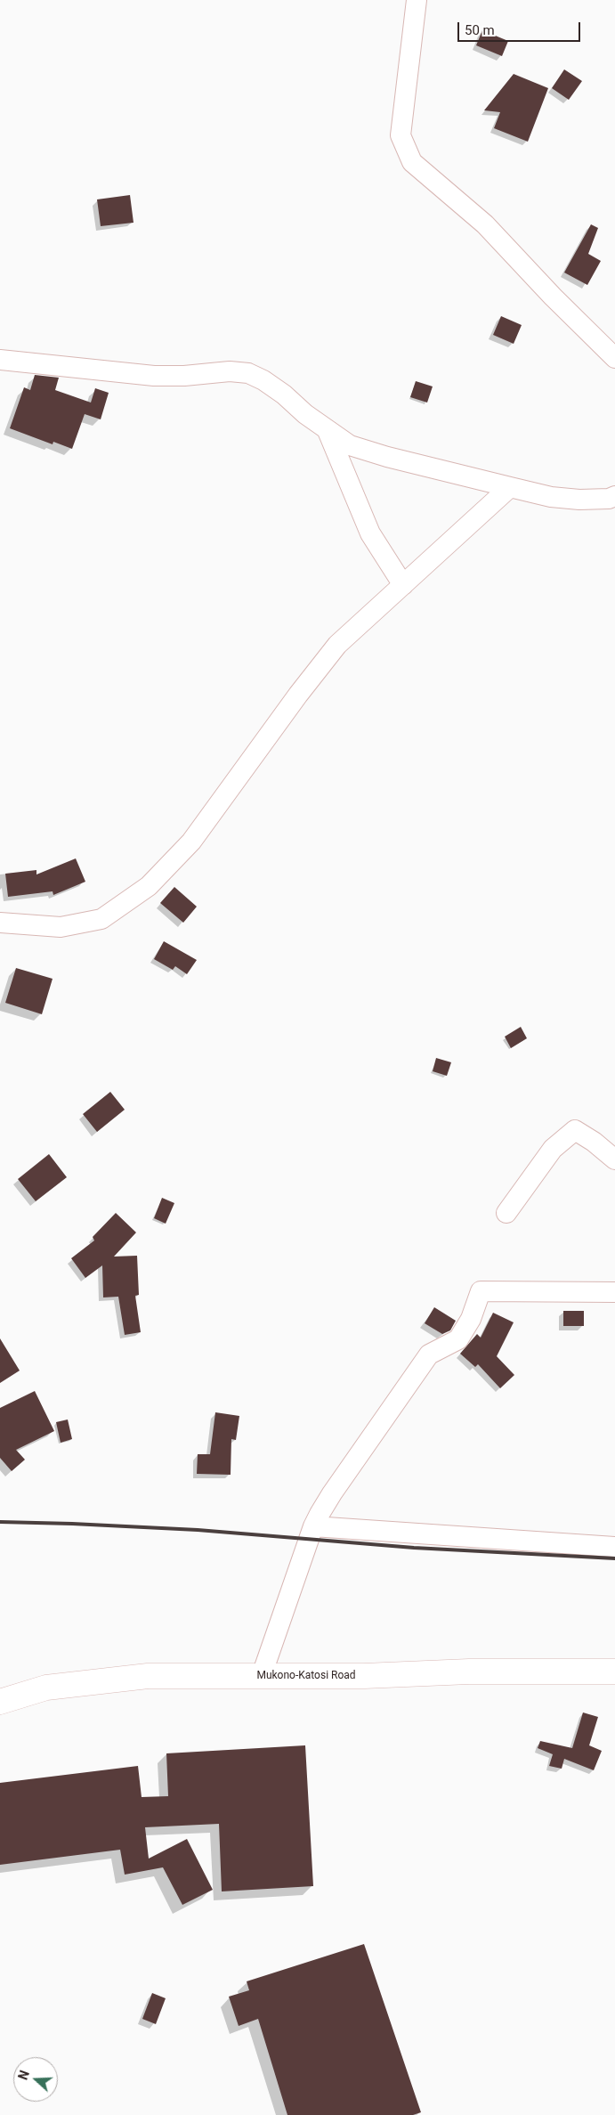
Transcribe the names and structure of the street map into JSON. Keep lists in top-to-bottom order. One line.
{"streets":{"main road":["Mukono-Katosi Road"]},"scale_bar":"50 m","north":"left"}
